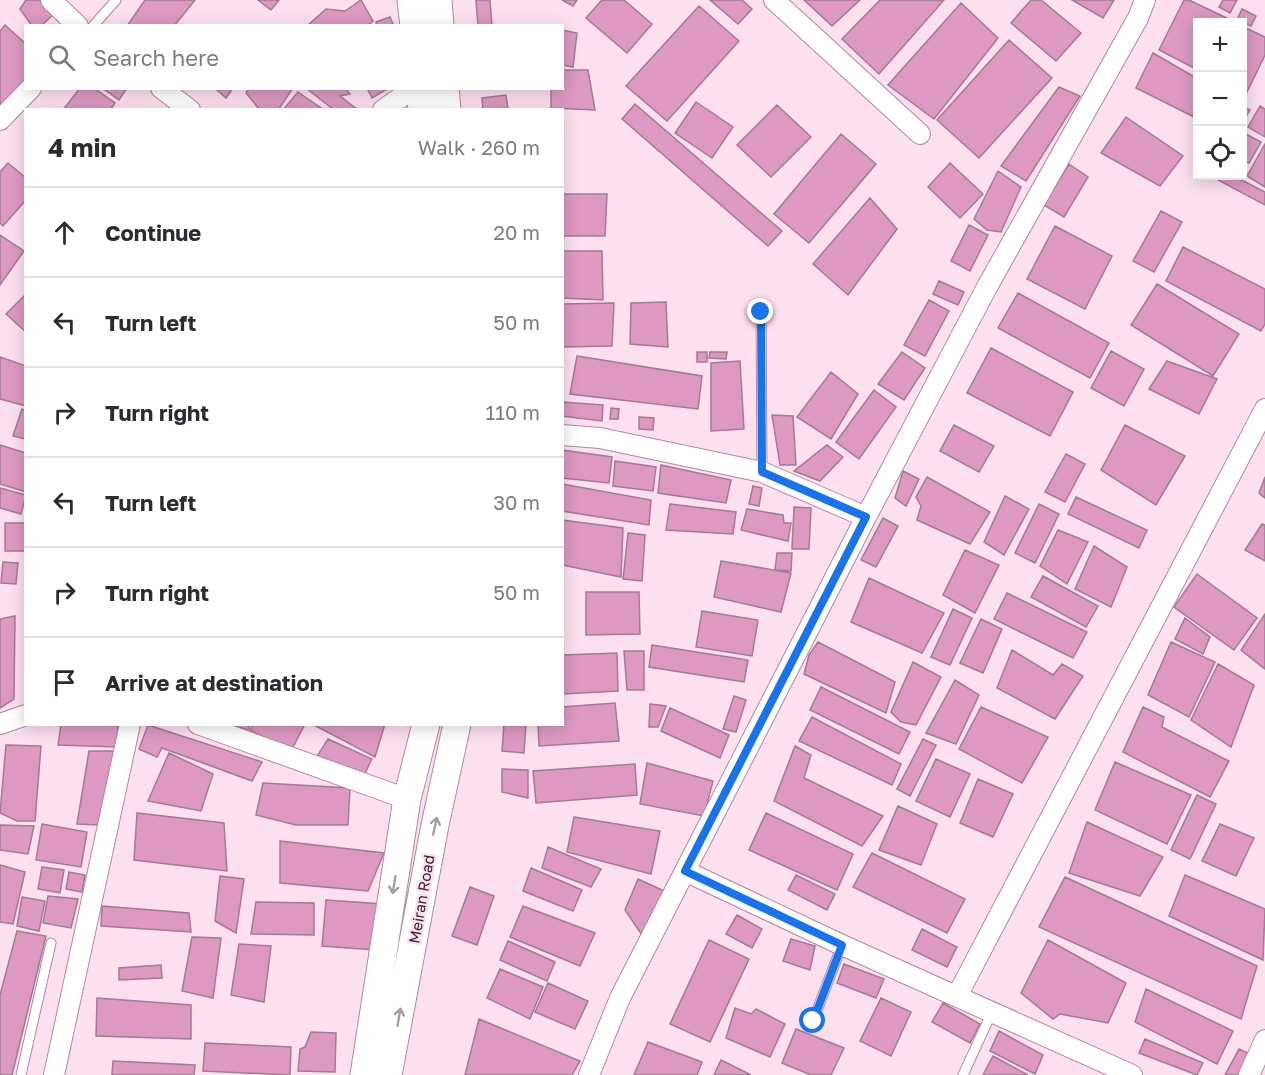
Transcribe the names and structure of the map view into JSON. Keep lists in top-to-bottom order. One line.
{"streets":{"main road":["Meiran Road"]},"page":{"map_buttons":["+","−"],"search":"Search here","heading":["4 min","Walk · 260 m"],"list":[["Continue","20 m"],["Turn left","50 m"],["Turn right","110 m"],["Turn left","30 m"],["Turn right","50 m"],"Arrive at destination"]}}
